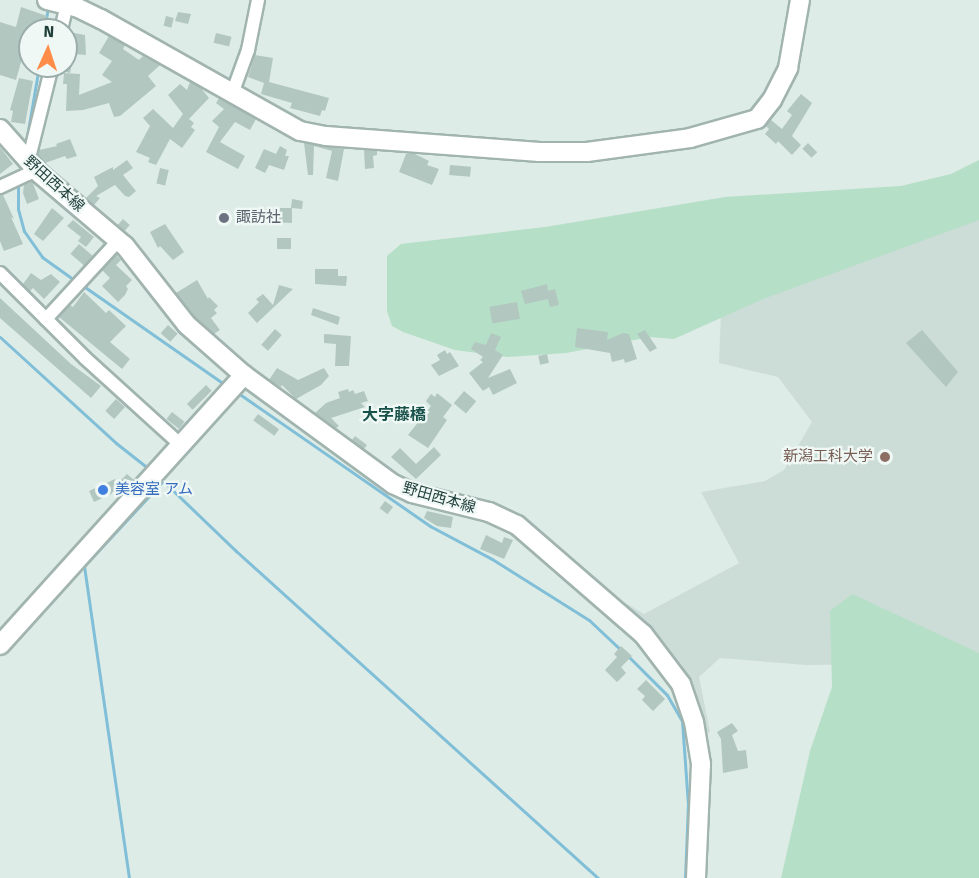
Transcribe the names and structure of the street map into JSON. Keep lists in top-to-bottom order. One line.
{"streets":{"street":["野田西本線"]},"districts":["大字藤橋"],"places":["諏訪社","新潟工科大学","美容室 アム"],"north":"top"}
